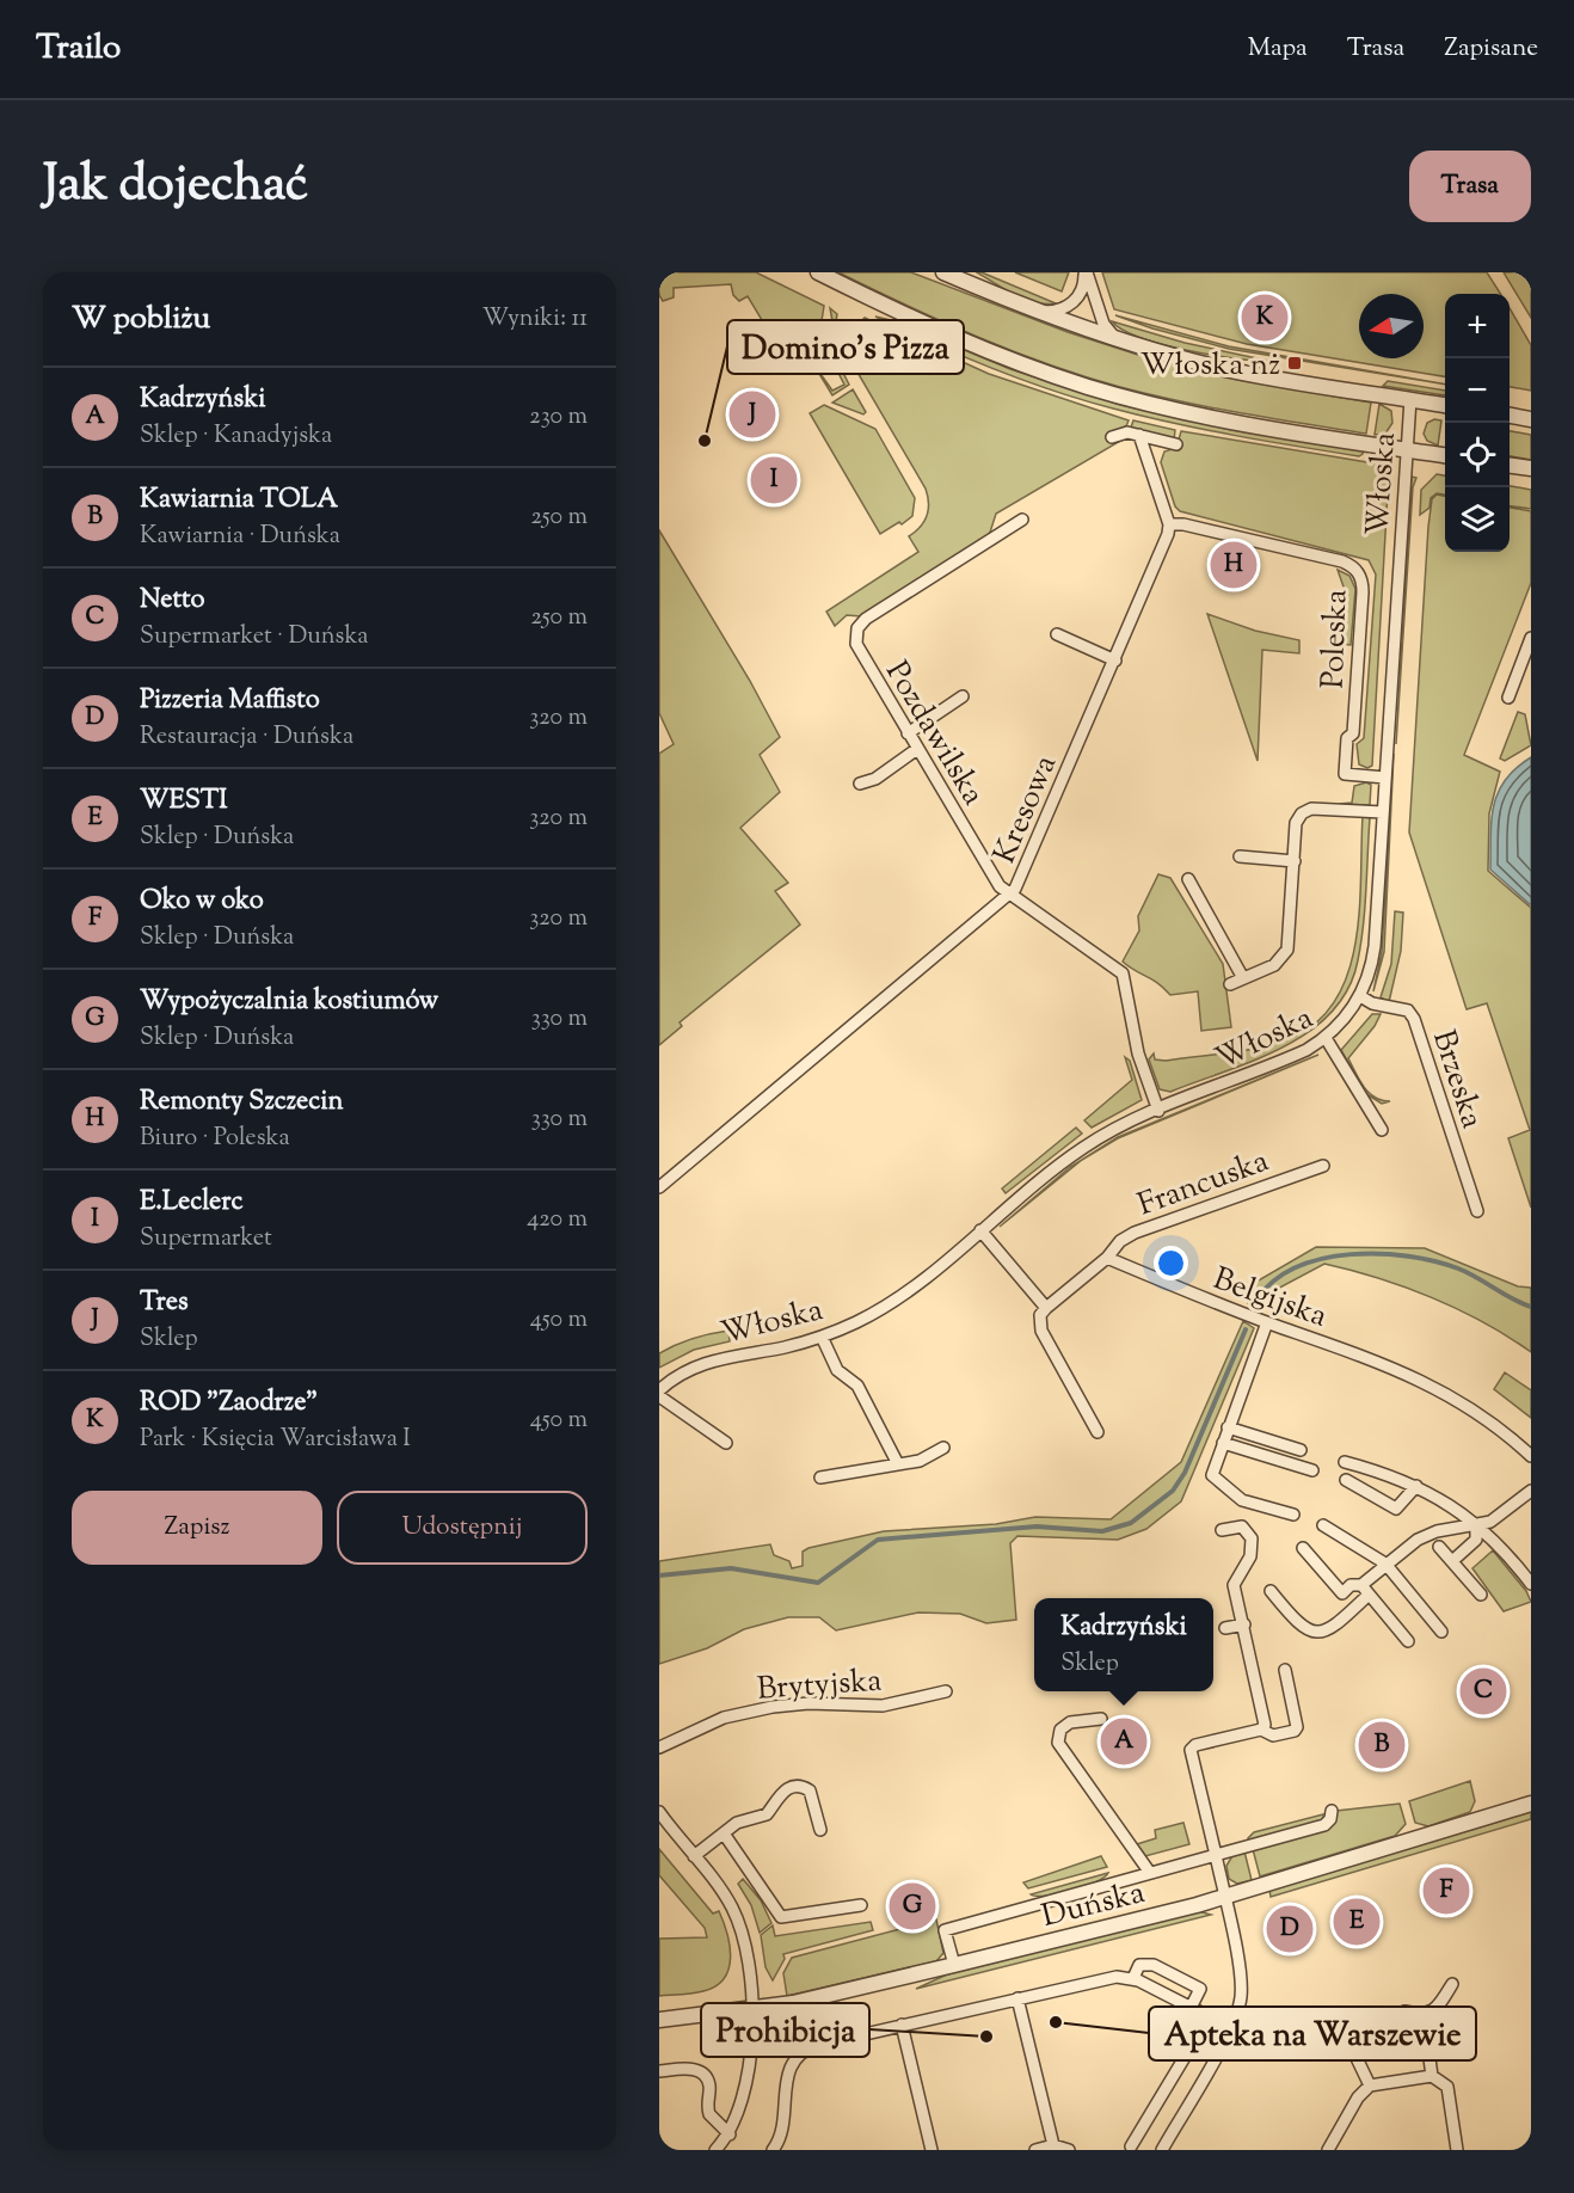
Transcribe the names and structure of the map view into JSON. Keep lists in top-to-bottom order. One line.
{"streets":{"street":["Włoska","Poleska","Pozdawilska","Kresowa","Brzeska","Francuska","Belgijska","Brytyjska","Duńska"]},"crossings":[["Włoska","Poleska"],["Włoska","Pozdawilska"],["Włoska","Brzeska"],["Poleska","Kresowa"],["Pozdawilska","Kresowa"],["Francuska","Belgijska"]],"places":{"transit":["Włoska nż"],"other":["Domino's Pizza","Apteka na Warszewie","Prohibicja"]},"north":"left","page":{"header":"Trailo","nav":["Mapa","Trasa","Zapisane"],"title":"Jak dojechać","buttons":["Trasa",["Zapisz","Udostępnij"]],"heading":["W pobliżu","Wyniki: 11"],"pins":["K","J","I","H","C","A","B","F","G","E","D"],"map_buttons":["+","−"],"list":[{"mark":"A","name":"Kadrzyński","note":"Sklep · Kanadyjska","value":"230 m"},{"mark":"B","name":"Kawiarnia TOLA","note":"Kawiarnia · Duńska","value":"250 m"},{"mark":"C","name":"Netto","note":"Supermarket · Duńska","value":"250 m"},{"mark":"D","name":"Pizzeria Maffisto","note":"Restauracja · Duńska","value":"320 m"},{"mark":"E","name":"WESTI","note":"Sklep · Duńska","value":"320 m"},{"mark":"F","name":"Oko w oko","note":"Sklep · Duńska","value":"320 m"},{"mark":"G","name":"Wypożyczalnia kostiumów","note":"Sklep · Duńska","value":"330 m"},{"mark":"H","name":"Remonty Szczecin","note":"Biuro · Poleska","value":"330 m"},{"mark":"I","name":"E.Leclerc","note":"Supermarket","value":"420 m"},{"mark":"J","name":"Tres","note":"Sklep","value":"450 m"},{"mark":"K","name":"ROD \"Zaodrze\"","note":"Park · Księcia Warcisława I","value":"450 m"}],"popup":["Kadrzyński","Sklep"]}}
